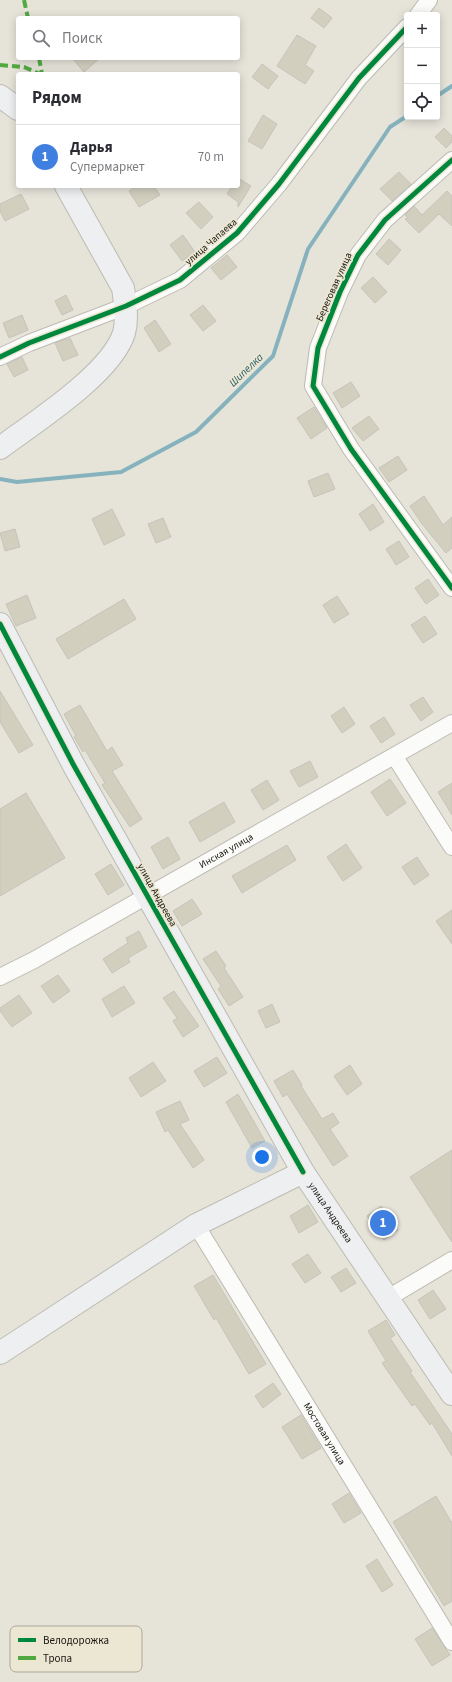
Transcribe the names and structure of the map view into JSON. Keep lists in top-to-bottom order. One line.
{"streets":{"street":["улица Чапаева","Береговая улица","Инская улица","улица Андреева","Мостовая улица"]},"crossings":[["Инская улица","улица Андреева"]],"water":["Шипелка"],"legend":["Велодорожка","Тропа"],"page":{"map_buttons":["+","−"],"search":"Поиск","heading":"Рядом","list":[{"mark":"1","name":"Дарья","note":"Супермаркет","value":"70 m"}],"pins":"1"}}
